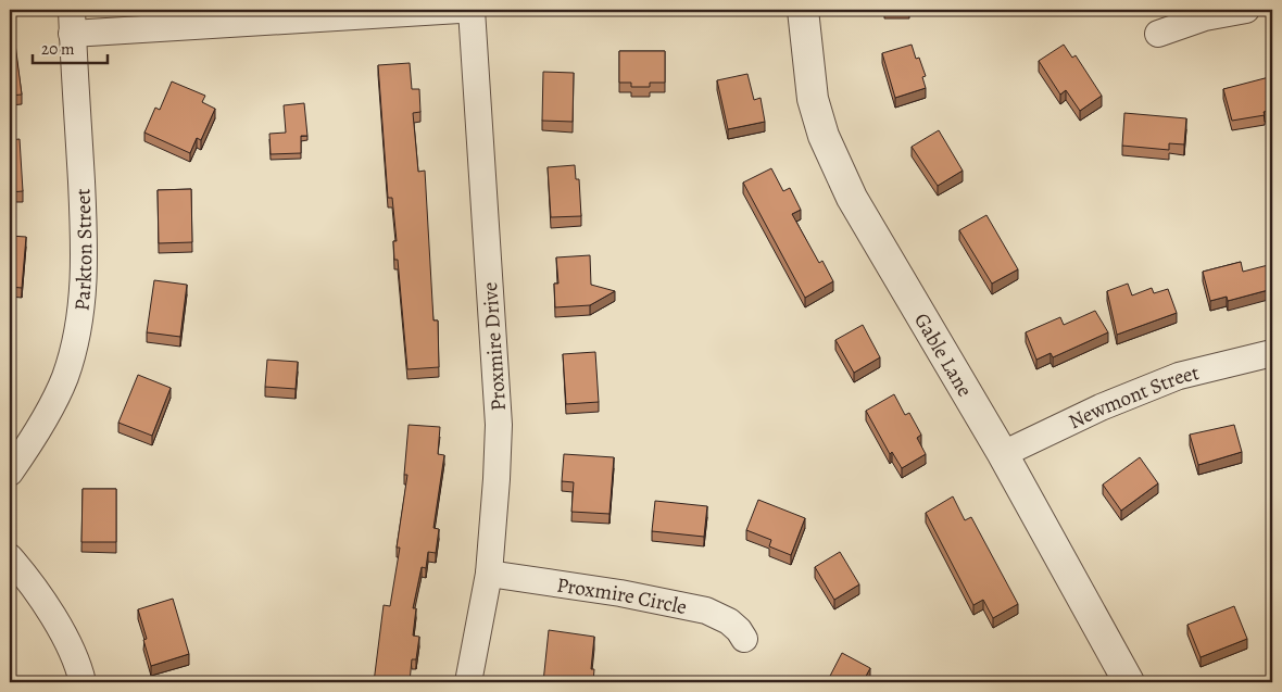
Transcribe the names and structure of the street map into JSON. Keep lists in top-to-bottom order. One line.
{"streets":{"street":["Parkton Street","Proxmire Drive","Gable Lane","Newmont Street","Proxmire Circle"]},"crossings":[["Proxmire Drive","Proxmire Circle"],["Gable Lane","Newmont Street"]],"scale_bar":"20 m"}
